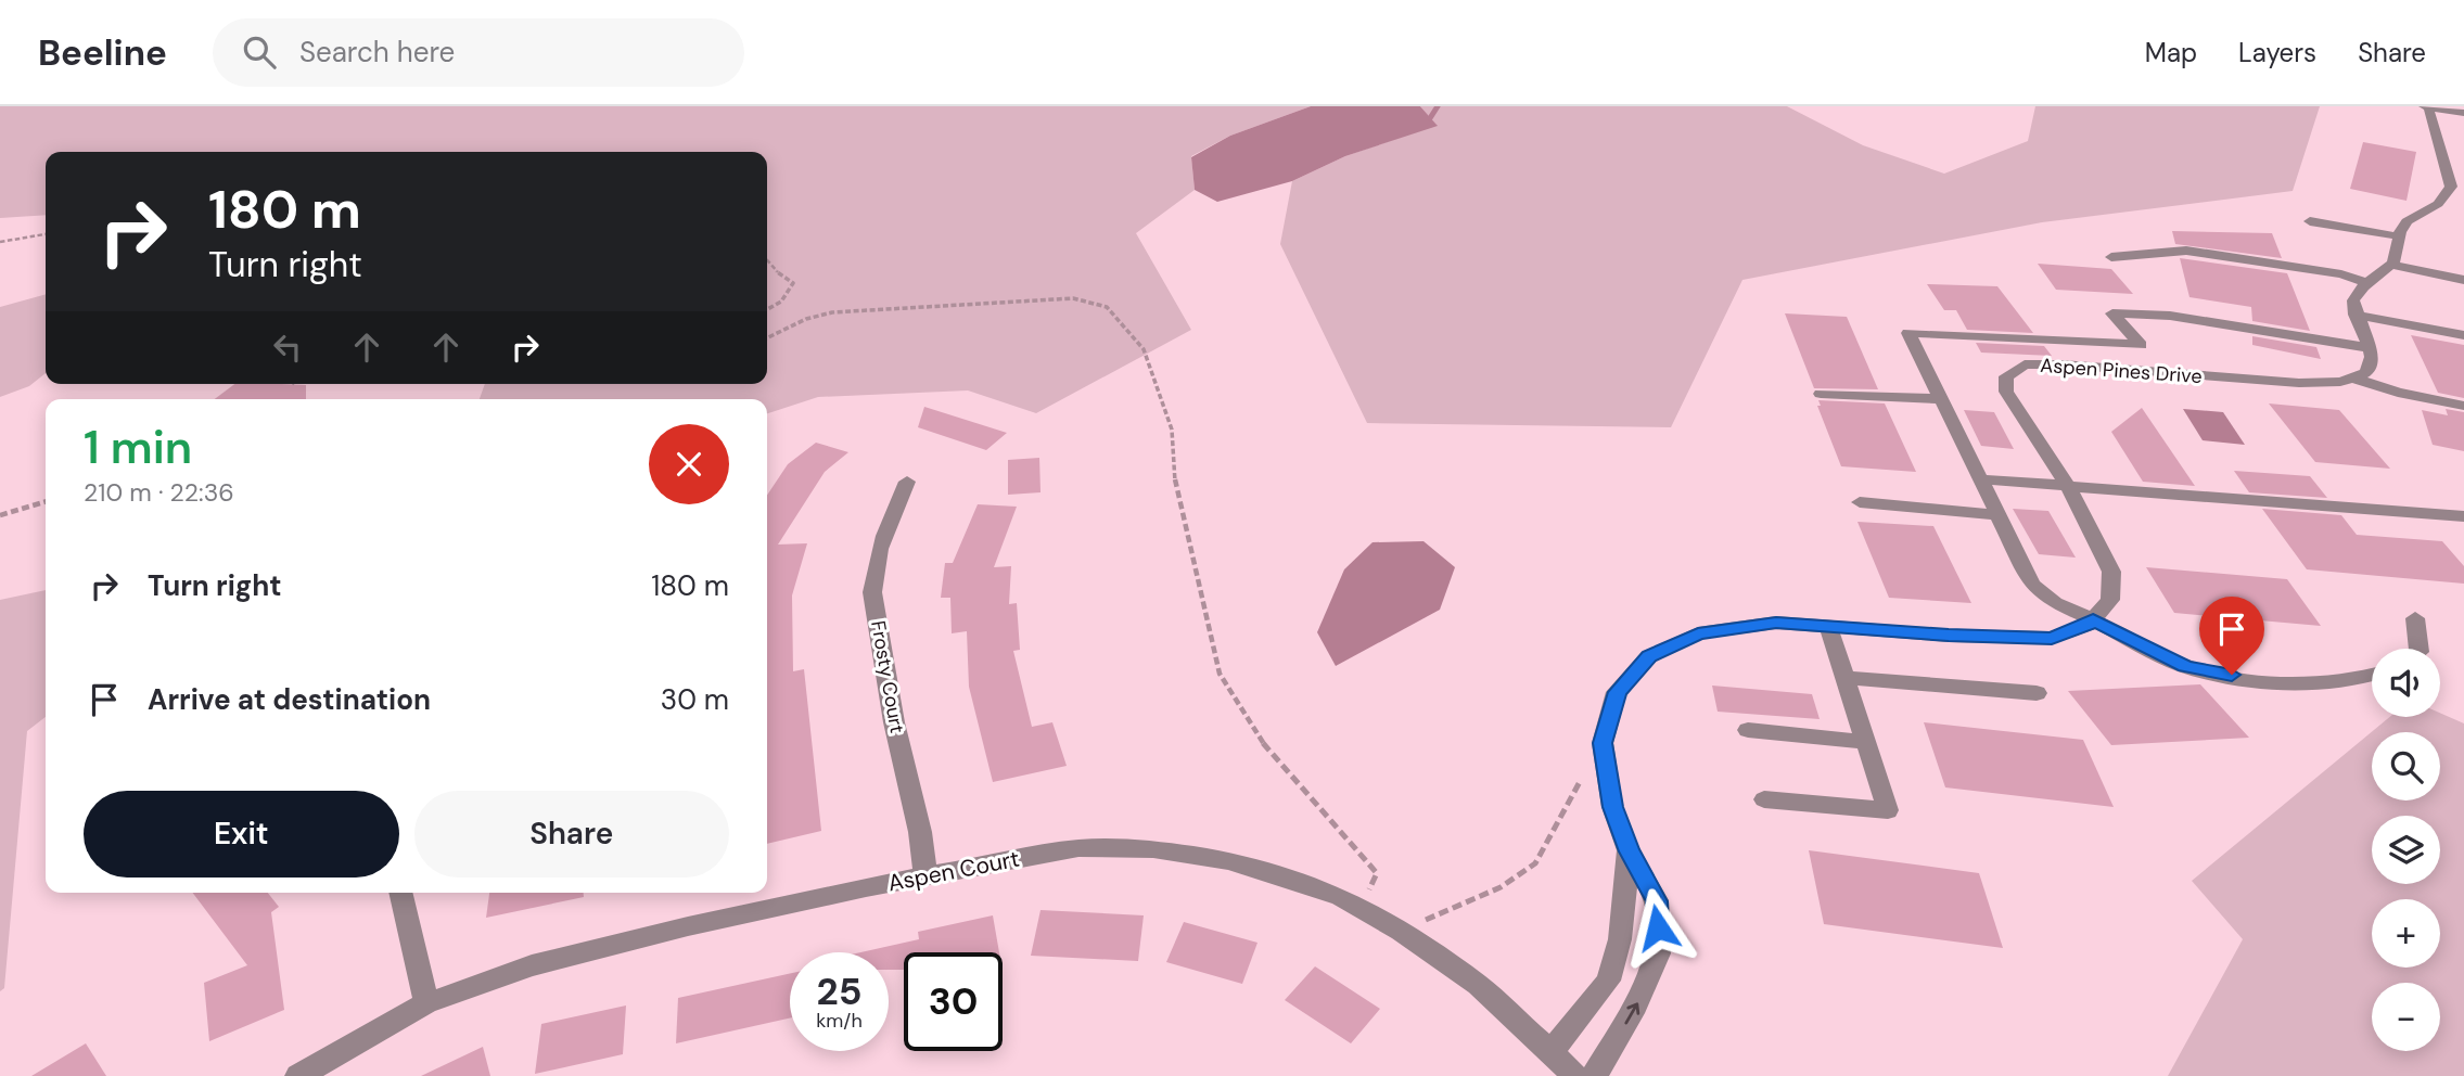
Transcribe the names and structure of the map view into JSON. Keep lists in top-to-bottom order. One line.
{"streets":{"street":["Aspen Pines Drive","Frosty Court","Aspen Court"]},"crossings":[["Frosty Court","Aspen Court"]],"page":{"header":"Beeline","search":"Search here","nav":["Map","Layers","Share"],"turn":["180 m","Turn right"],"heading":["1 min","210 m · 22:36"],"list":[{"name":"Turn right","value":"180 m"},{"name":"Arrive at destination","value":"30 m"}],"map_buttons":["+","−"],"buttons":["Exit","Share"],"speed":"25 km/h","limit":"30"}}
